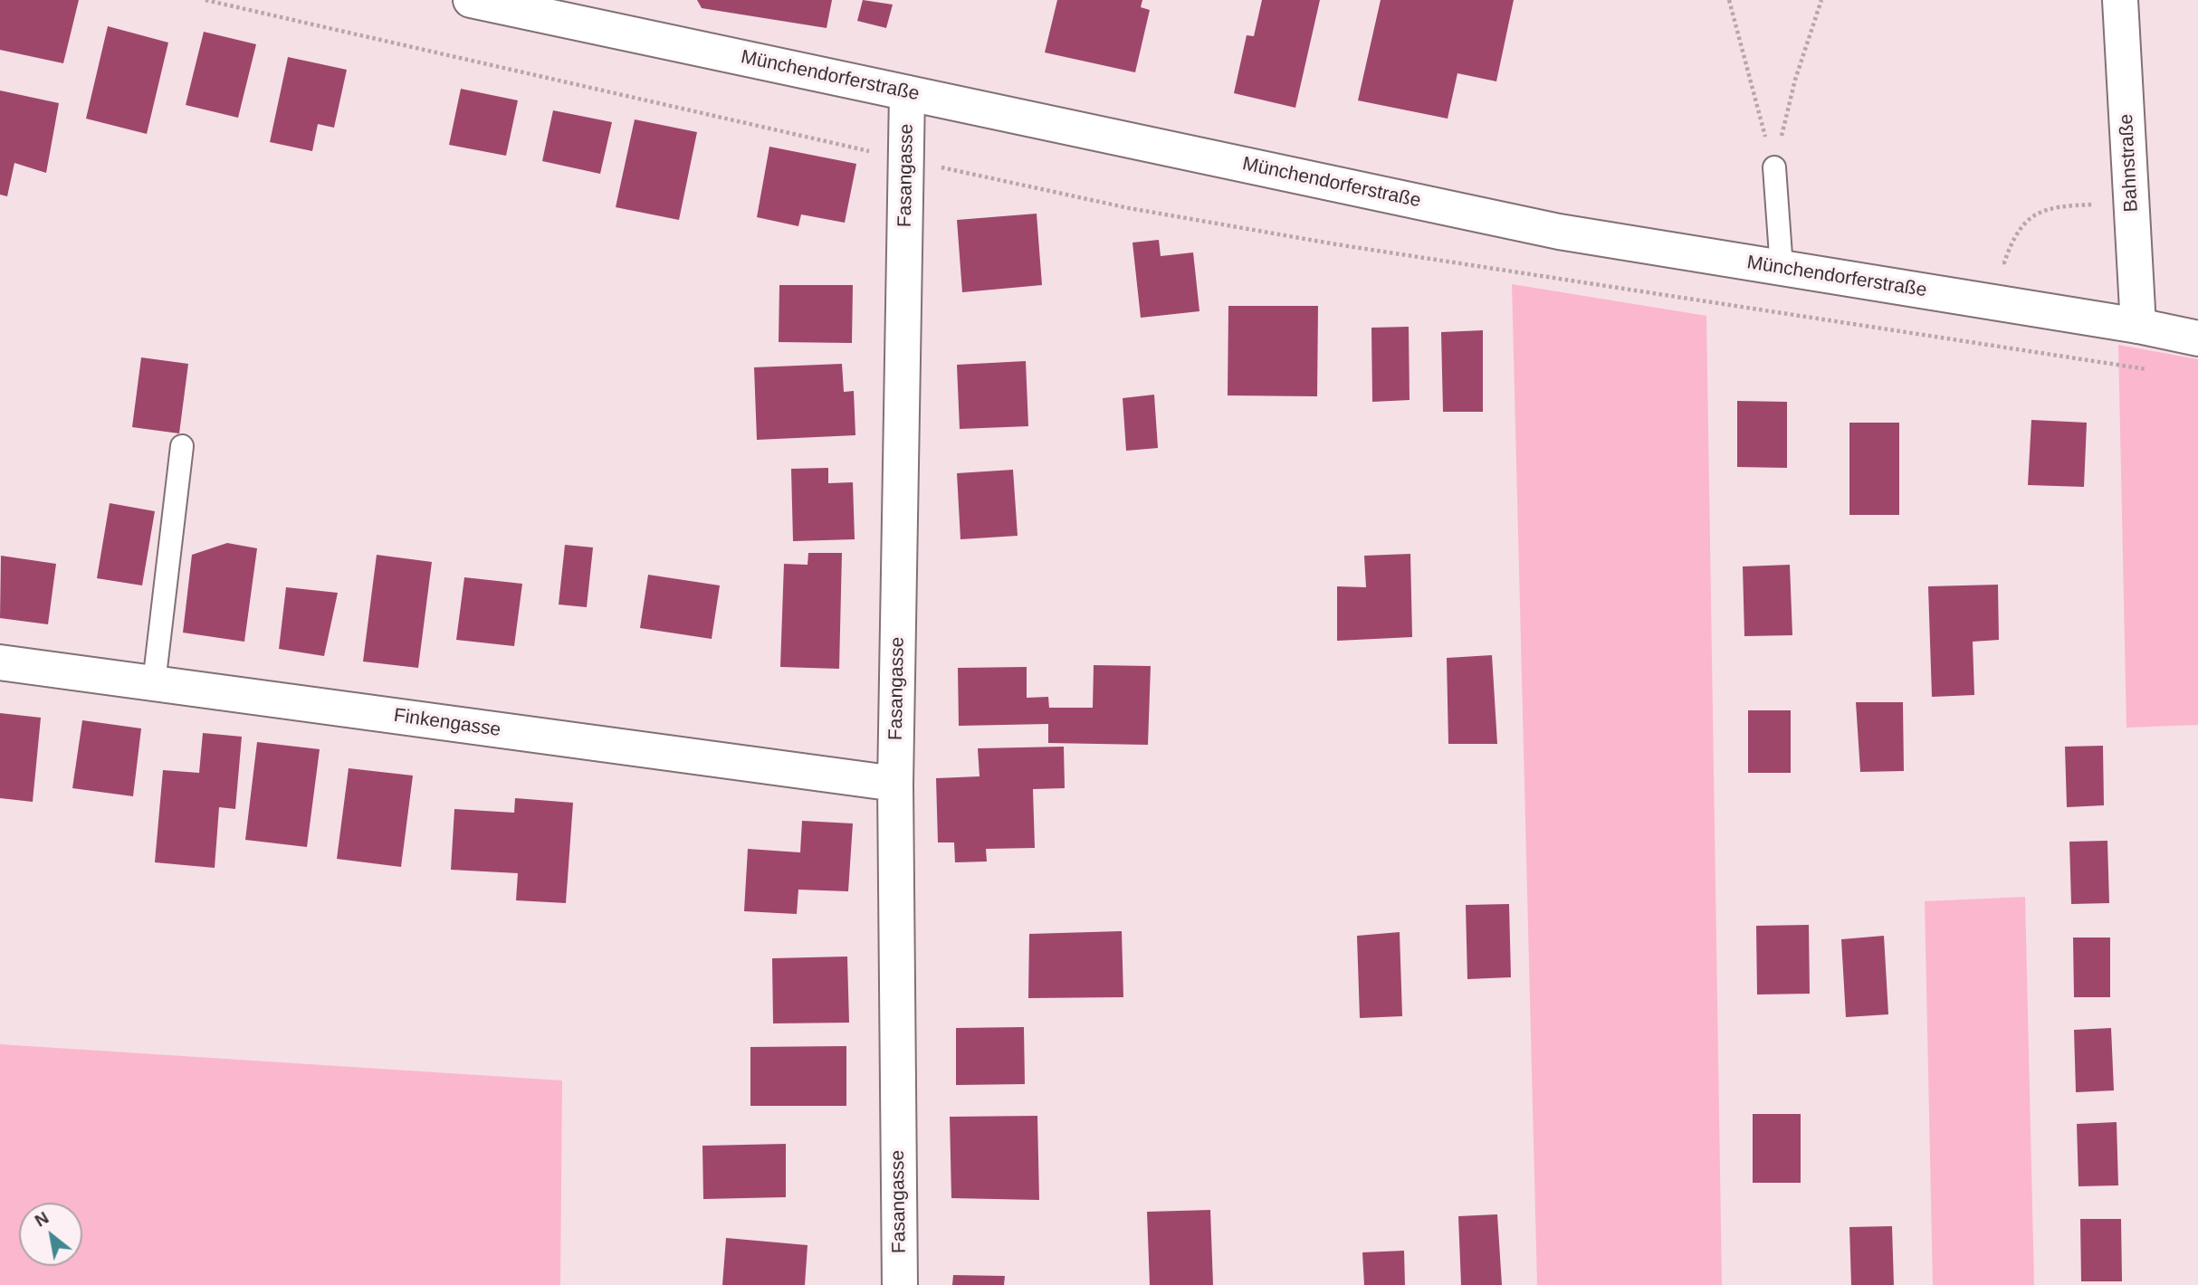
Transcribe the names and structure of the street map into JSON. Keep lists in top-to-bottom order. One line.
{"streets":{"street":["Münchendorferstraße","Bahnstraße","Fasangasse","Finkengasse"]},"crossings":[["Münchendorferstraße","Bahnstraße"],["Münchendorferstraße","Fasangasse"],["Fasangasse","Finkengasse"]],"north":"top left"}
